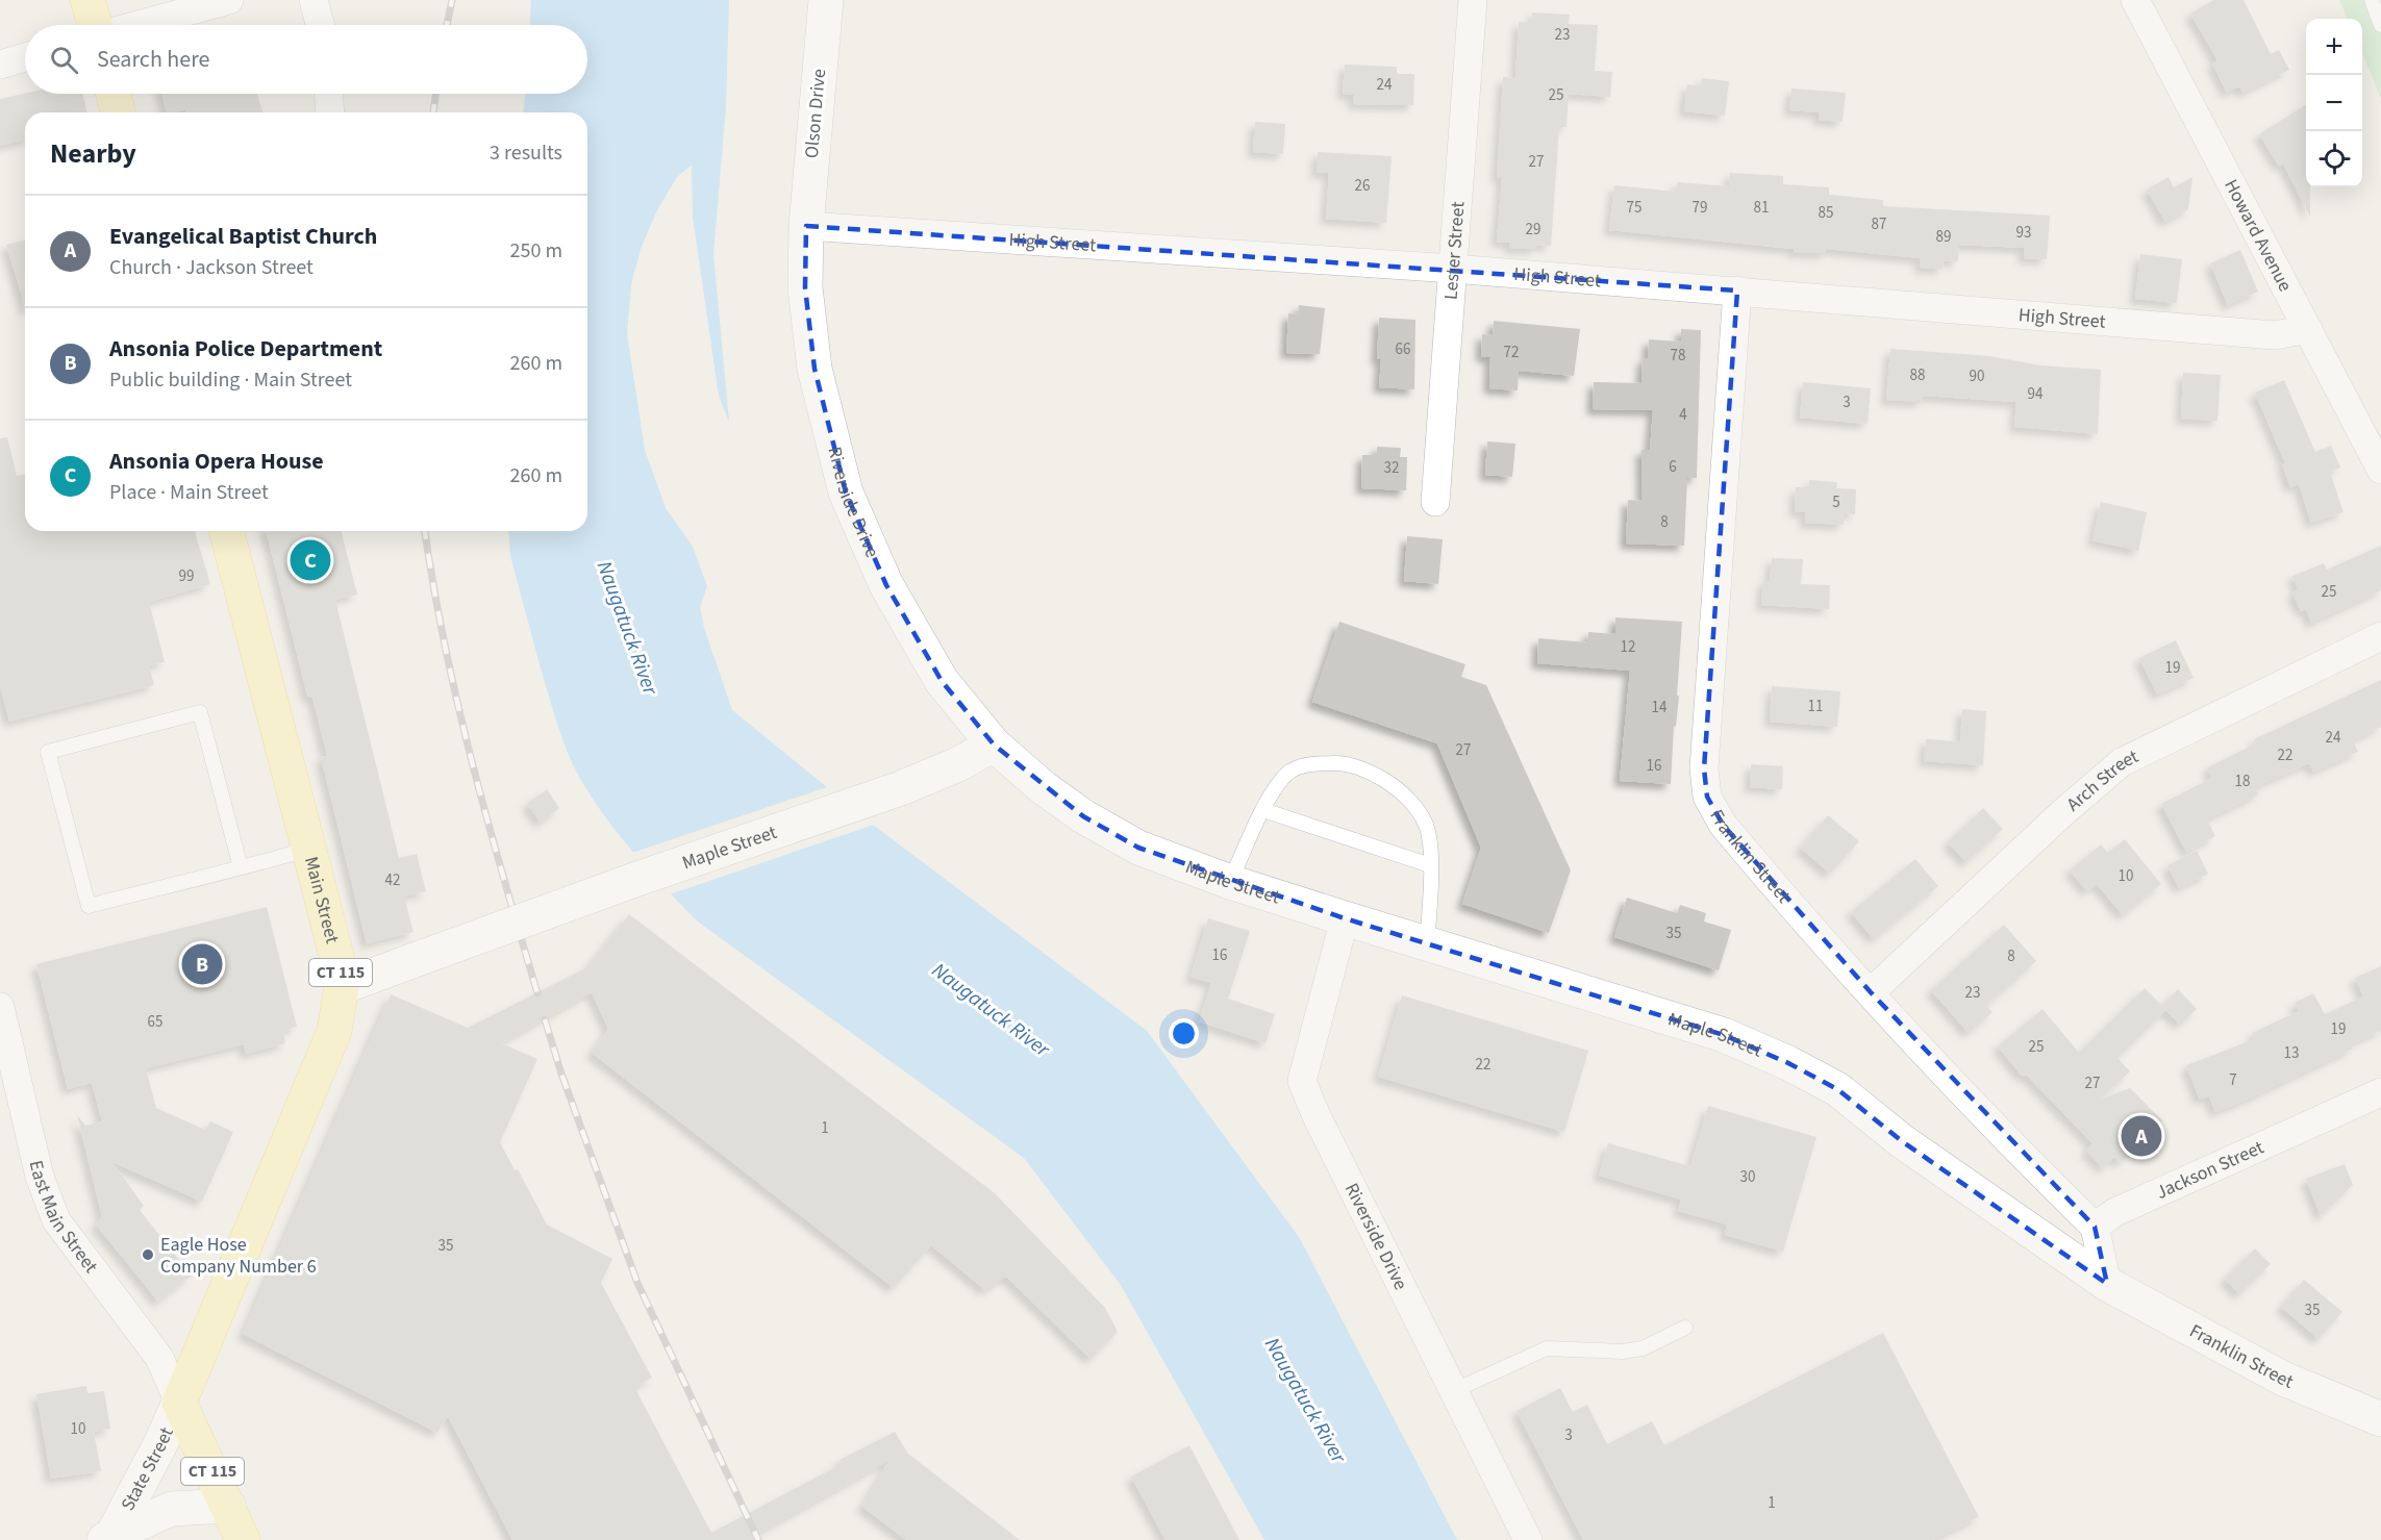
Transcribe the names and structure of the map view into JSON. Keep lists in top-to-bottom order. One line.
{"streets":{"main road":["Olson Drive","Riverside Drive","Maple Street","Franklin Street","Main Street","CT 115","State Street"],"street":["Howard Avenue","High Street","Lester Street","Arch Street","Jackson Street","East Main Street"]},"crossings":[["Olson Drive","High Street"],["Olson Drive","Riverside Drive"],["Howard Avenue","High Street"],["High Street","Lester Street"],["High Street","Riverside Drive"],["High Street","Franklin Street"],["Riverside Drive","Maple Street"],["Arch Street","Franklin Street"],["Maple Street","Franklin Street"],["Maple Street","Main Street"],["Franklin Street","Jackson Street"],["Main Street","CT 115"],["Main Street","East Main Street"],["Main Street","State Street"],["CT 115","East Main Street"],["CT 115","State Street"],["East Main Street","State Street"]],"water":["Naugatuck River"],"places":["Eagle Hose Company Number 6"],"house_numbers":["23","24","25","27","26","75","79","81","85","87","29","93","89","66","72","78","88","90","94","3","4","6","32","5","8","99","25","12","19","11","14","24","27","22","16","18","10","42","35","16","8","23","65","19","25","13","22","7","27","1","30","35","35","10","3","1"],"page":{"map_buttons":["+","−"],"search":"Search here","heading":["Nearby","3 results"],"list":[{"mark":"A","name":"Evangelical Baptist Church","note":"Church · Jackson Street","value":"250 m"},{"mark":"B","name":"Ansonia Police Department","note":"Public building · Main Street","value":"260 m"},{"mark":"C","name":"Ansonia Opera House","note":"Place · Main Street","value":"260 m"}],"pins":["C","B","A"]}}
